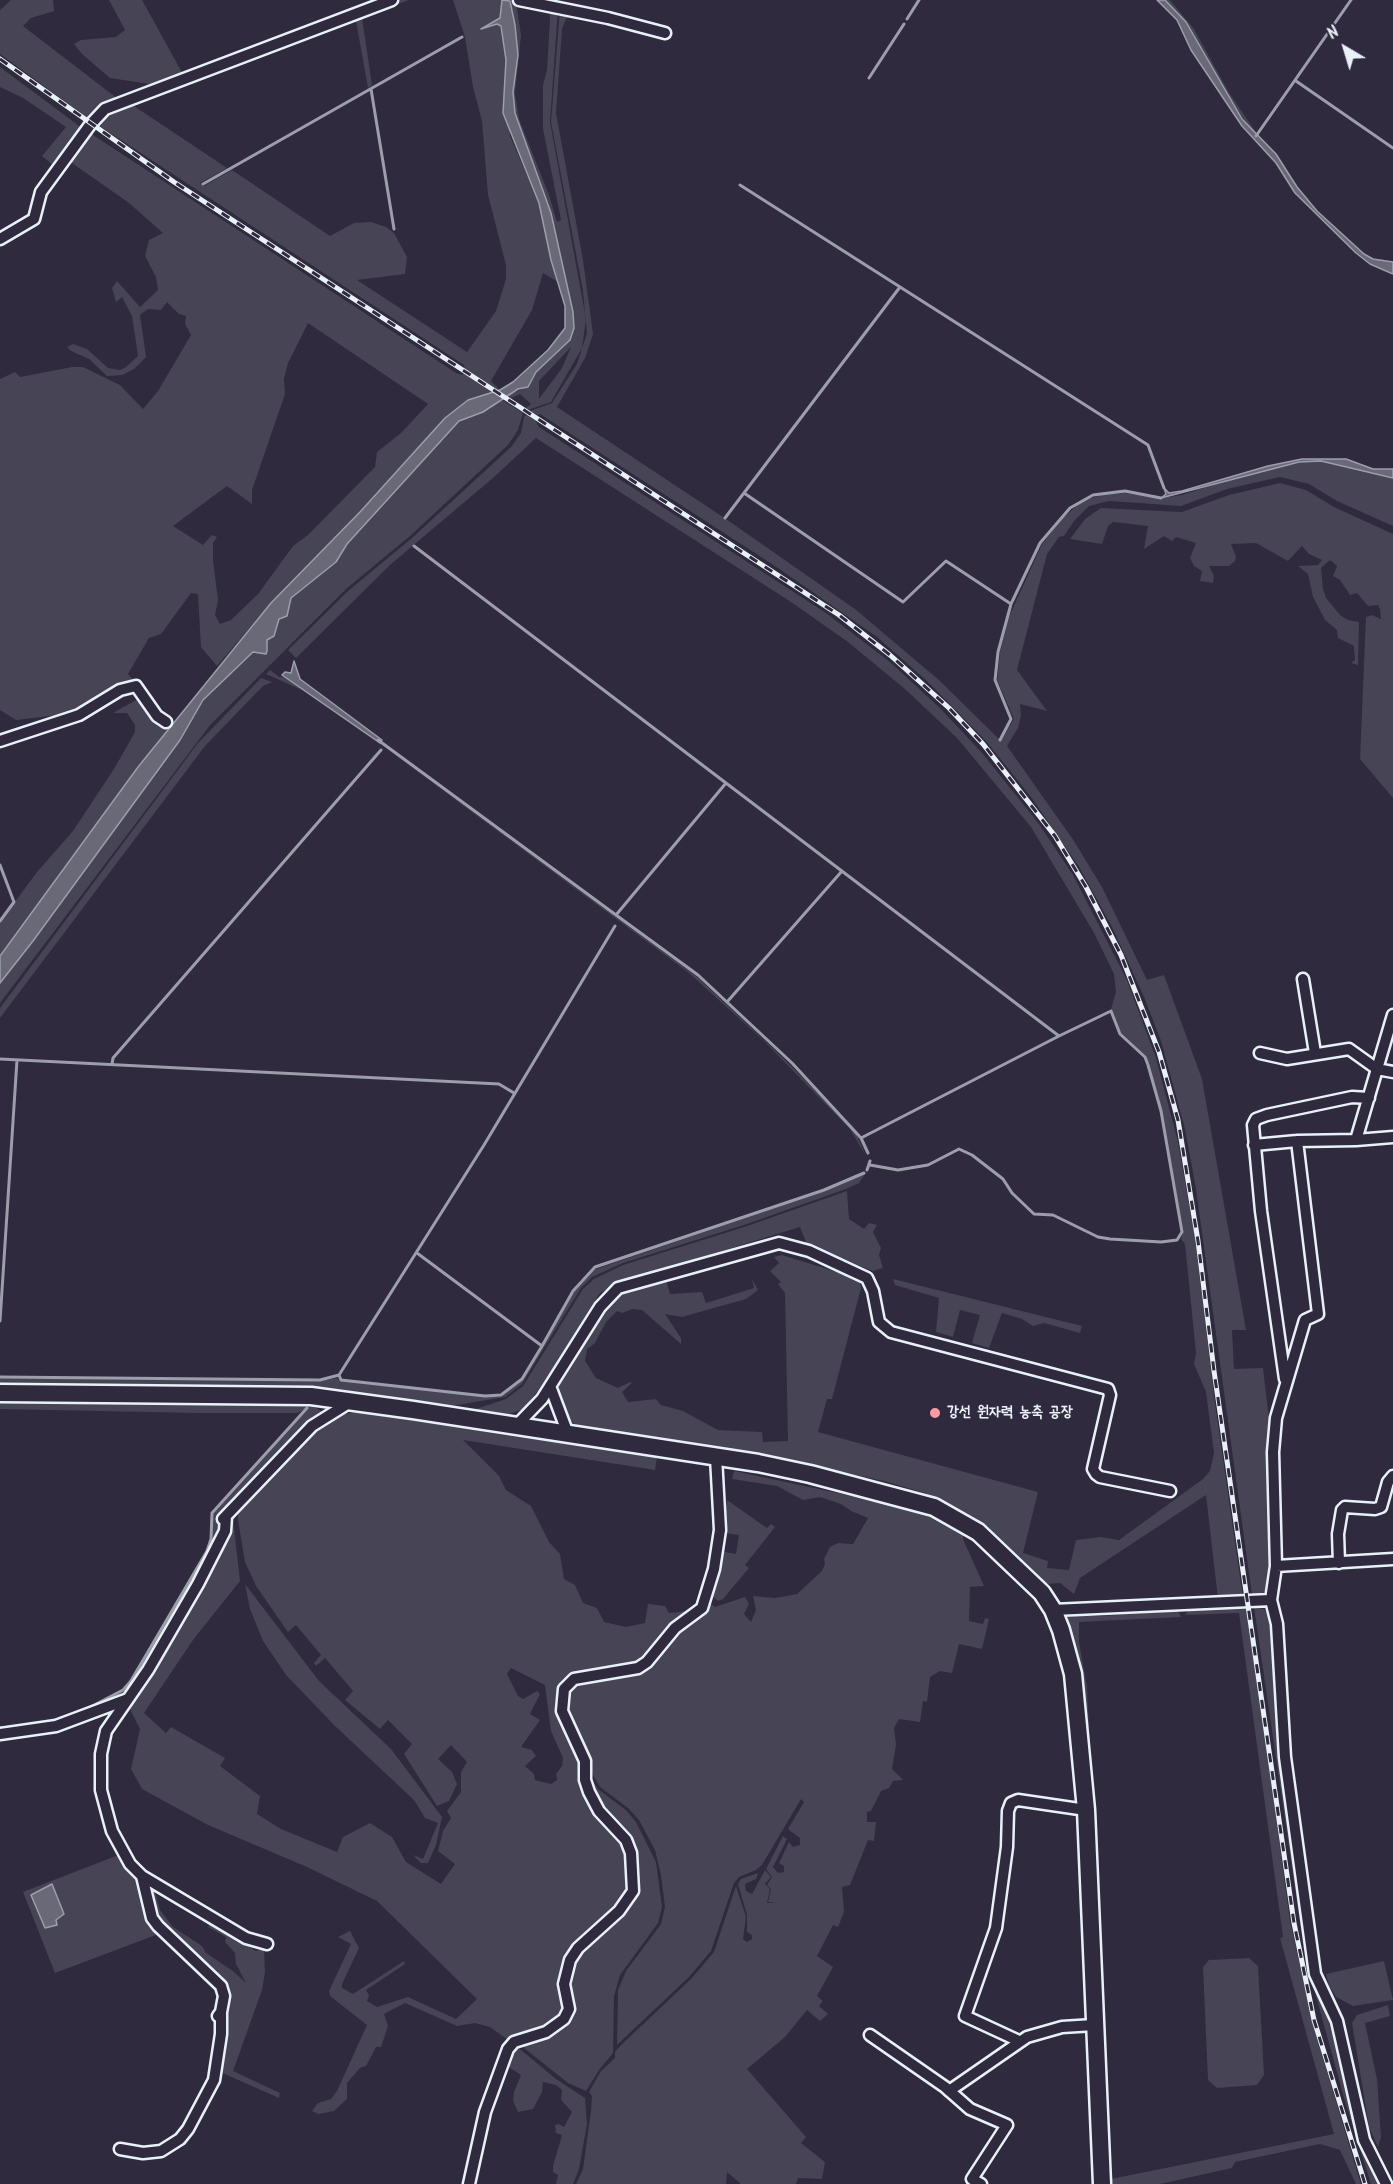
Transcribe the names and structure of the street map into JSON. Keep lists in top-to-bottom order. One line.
{"places":["강선 원자력 농축 공장"],"north":"top left"}
